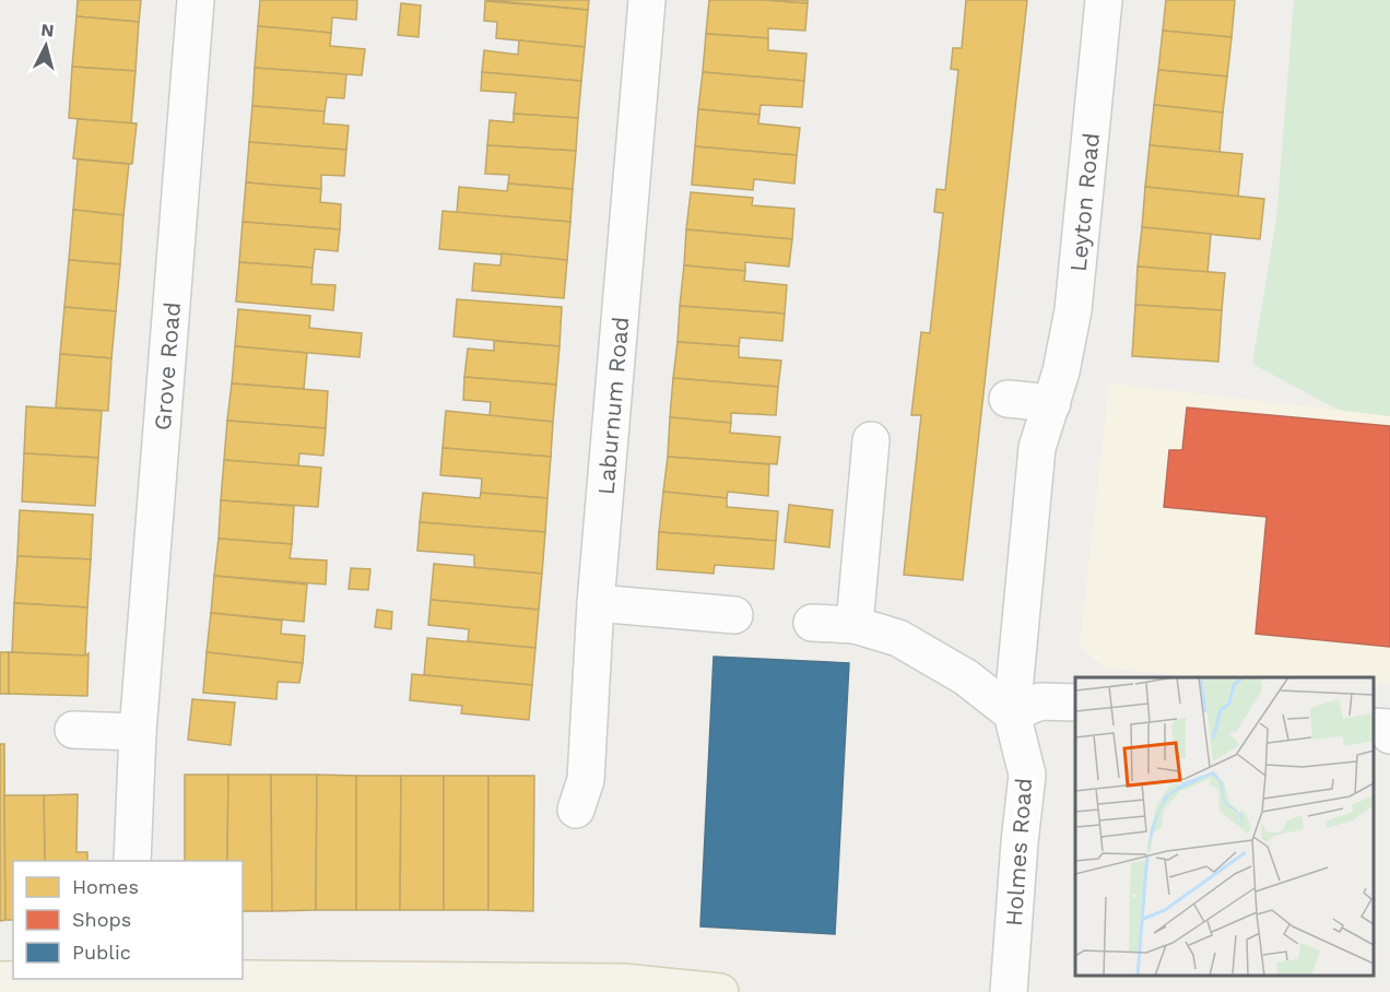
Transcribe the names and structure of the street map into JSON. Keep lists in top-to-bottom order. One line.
{"streets":{"street":["Leyton Road","Grove Road","Laburnum Road","Holmes Road"]},"crossings":[["Leyton Road","Holmes Road"]],"legend":["Homes","Shops","Public"],"north":"top"}
